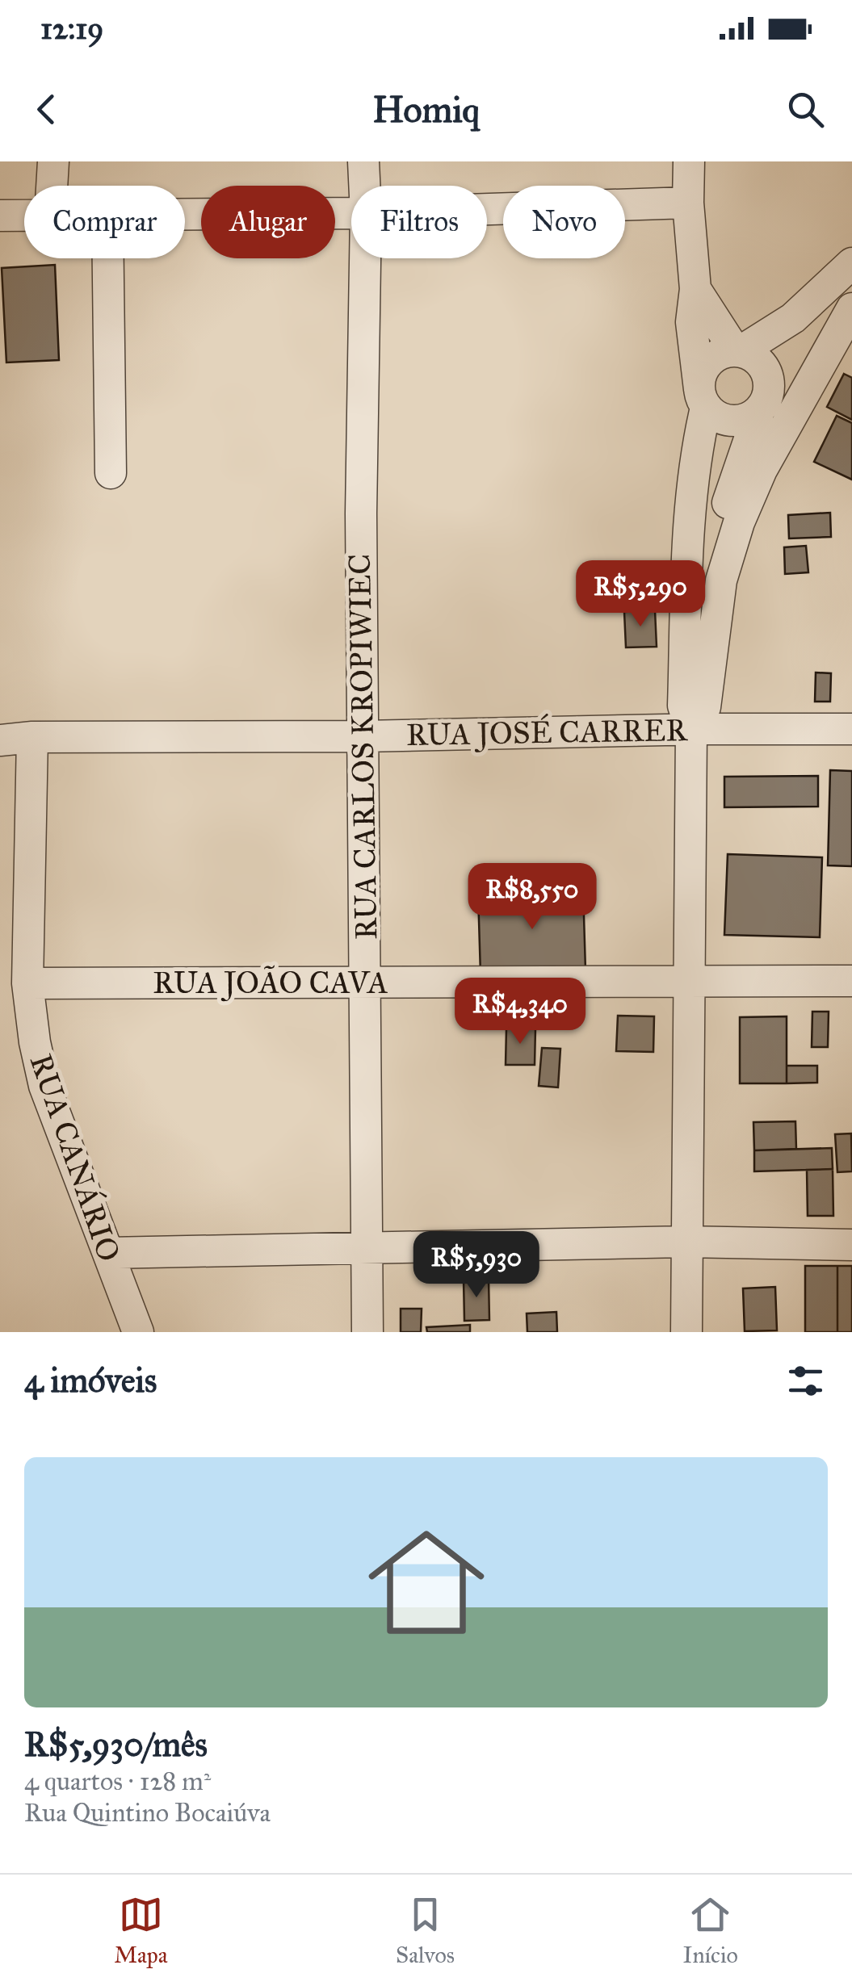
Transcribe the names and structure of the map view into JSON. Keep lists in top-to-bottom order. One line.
{"streets":{"street":["RUA JOSÉ CARRER","RUA CARLOS KROPIWIEC","RUA JOÃO CAVA","RUA CANÁRIO"]},"crossings":[["RUA JOSÉ CARRER","RUA CARLOS KROPIWIEC"],["RUA JOSÉ CARRER","RUA CANÁRIO"],["RUA CARLOS KROPIWIEC","RUA JOÃO CAVA"],["RUA JOÃO CAVA","RUA CANÁRIO"]],"page":{"status":"12:19","header":"Homiq","chip":["Comprar","Alugar","Filtros","Novo"],"price":["R$5,290","R$8,550","R$4,340","R$5,930"],"heading":"4 imóveis","list":[{"name":"R$5,930/mês","note":"4 quartos · 128 m² · Rua Quintino Bocaiúva"}],"tabs":["Mapa","Salvos","Início"]}}
